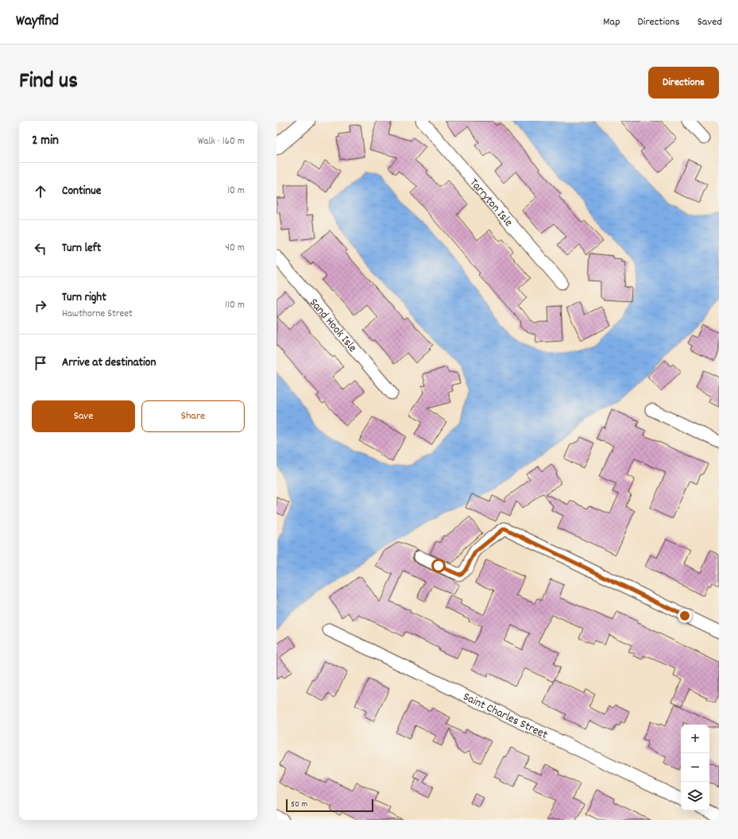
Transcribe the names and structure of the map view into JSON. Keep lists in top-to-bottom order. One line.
{"streets":{"street":["Tarryton Isle","Sand Hook Isle","Saint Charles Street"]},"scale_bar":"50 m","page":{"header":"Wayfind","nav":["Map","Directions","Saved"],"title":"Find us","buttons":["Directions",["Save","Share"]],"heading":["2 min","Walk · 160 m"],"list":[["Continue","10 m"],["Turn left","40 m"],["Turn right","Hawthorne Street","110 m"],"Arrive at destination"],"map_buttons":["+","−"],"scale":"50 m"}}
